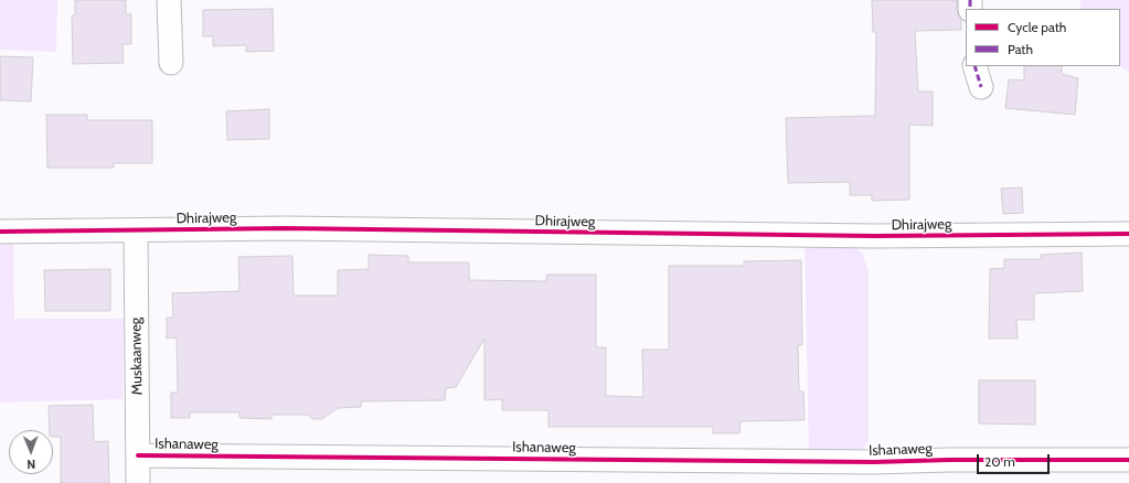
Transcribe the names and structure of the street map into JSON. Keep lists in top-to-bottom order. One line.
{"streets":{"street":["Dhirajweg","Muskaanweg","Ishanaweg"]},"crossings":[["Dhirajweg","Muskaanweg"],["Muskaanweg","Ishanaweg"]],"legend":["Cycle path","Path"],"scale_bar":"20 m","north":"bottom"}
